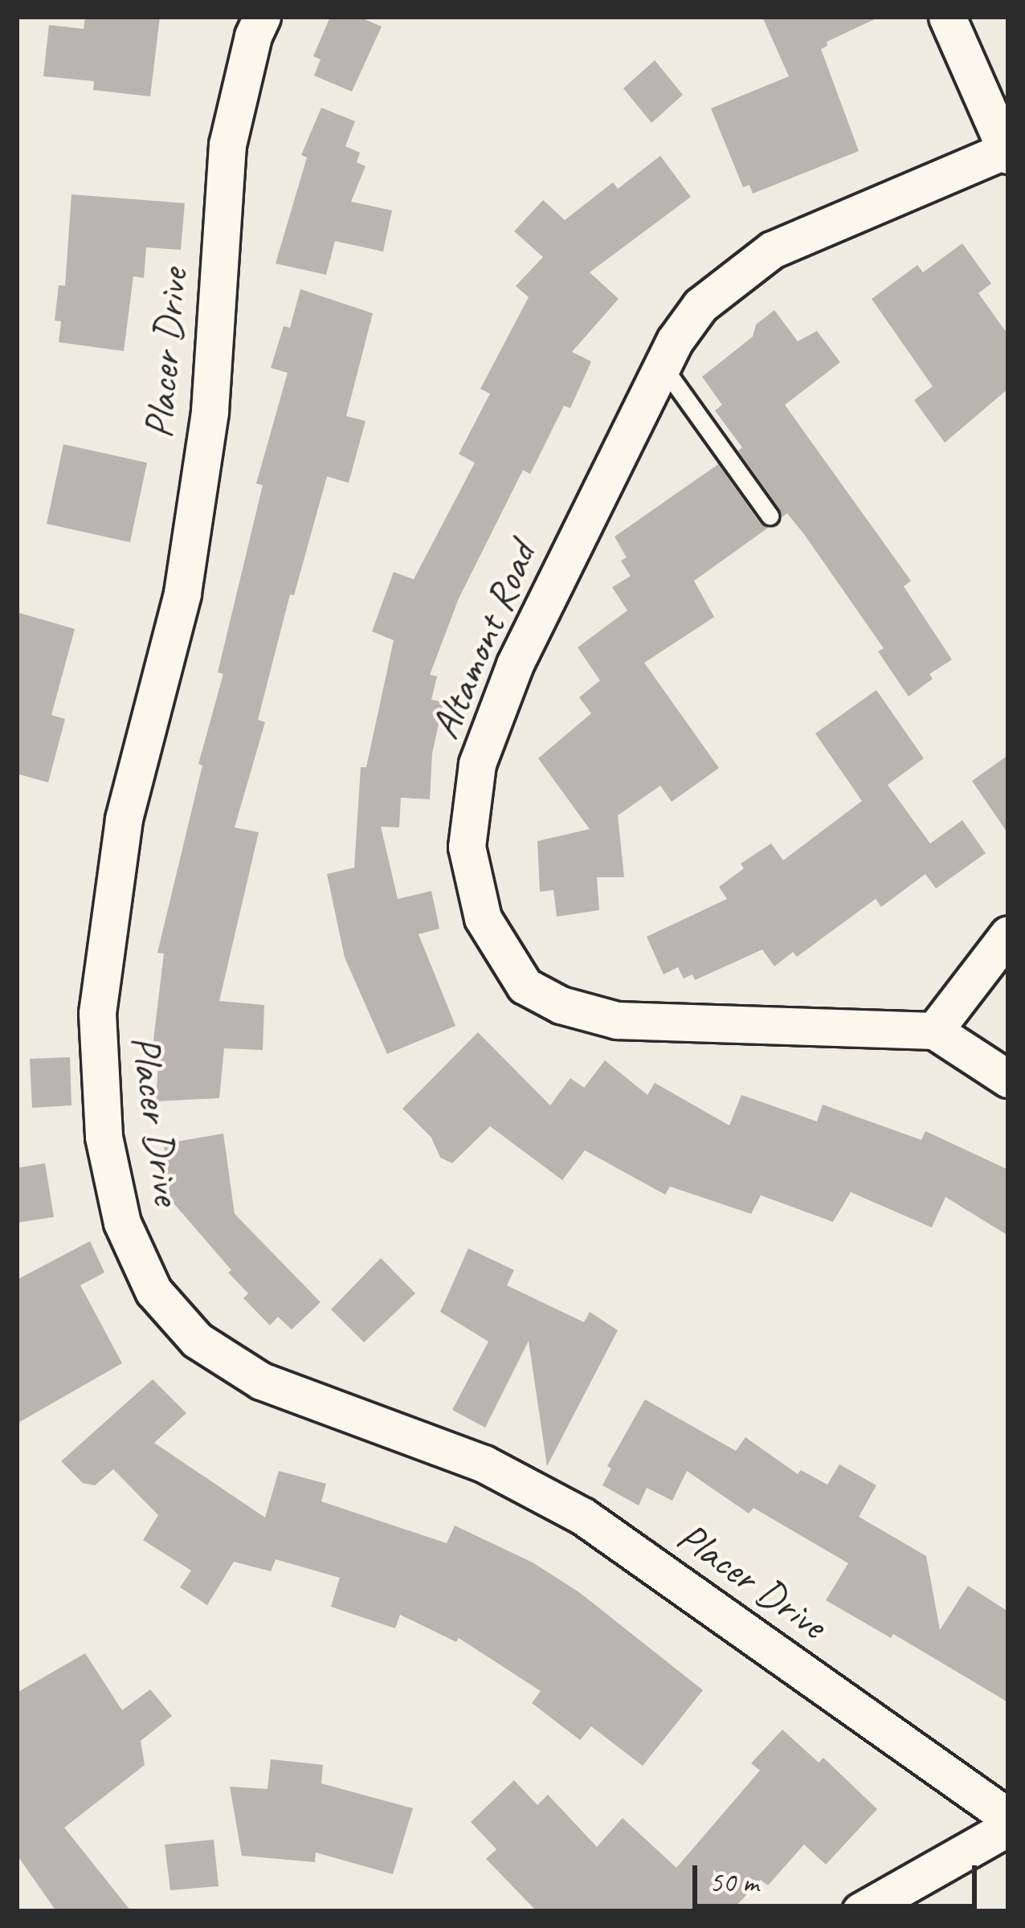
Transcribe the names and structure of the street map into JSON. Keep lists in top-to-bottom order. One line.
{"streets":{"street":["Placer Drive","Altamont Road"]},"scale_bar":"50 m"}
